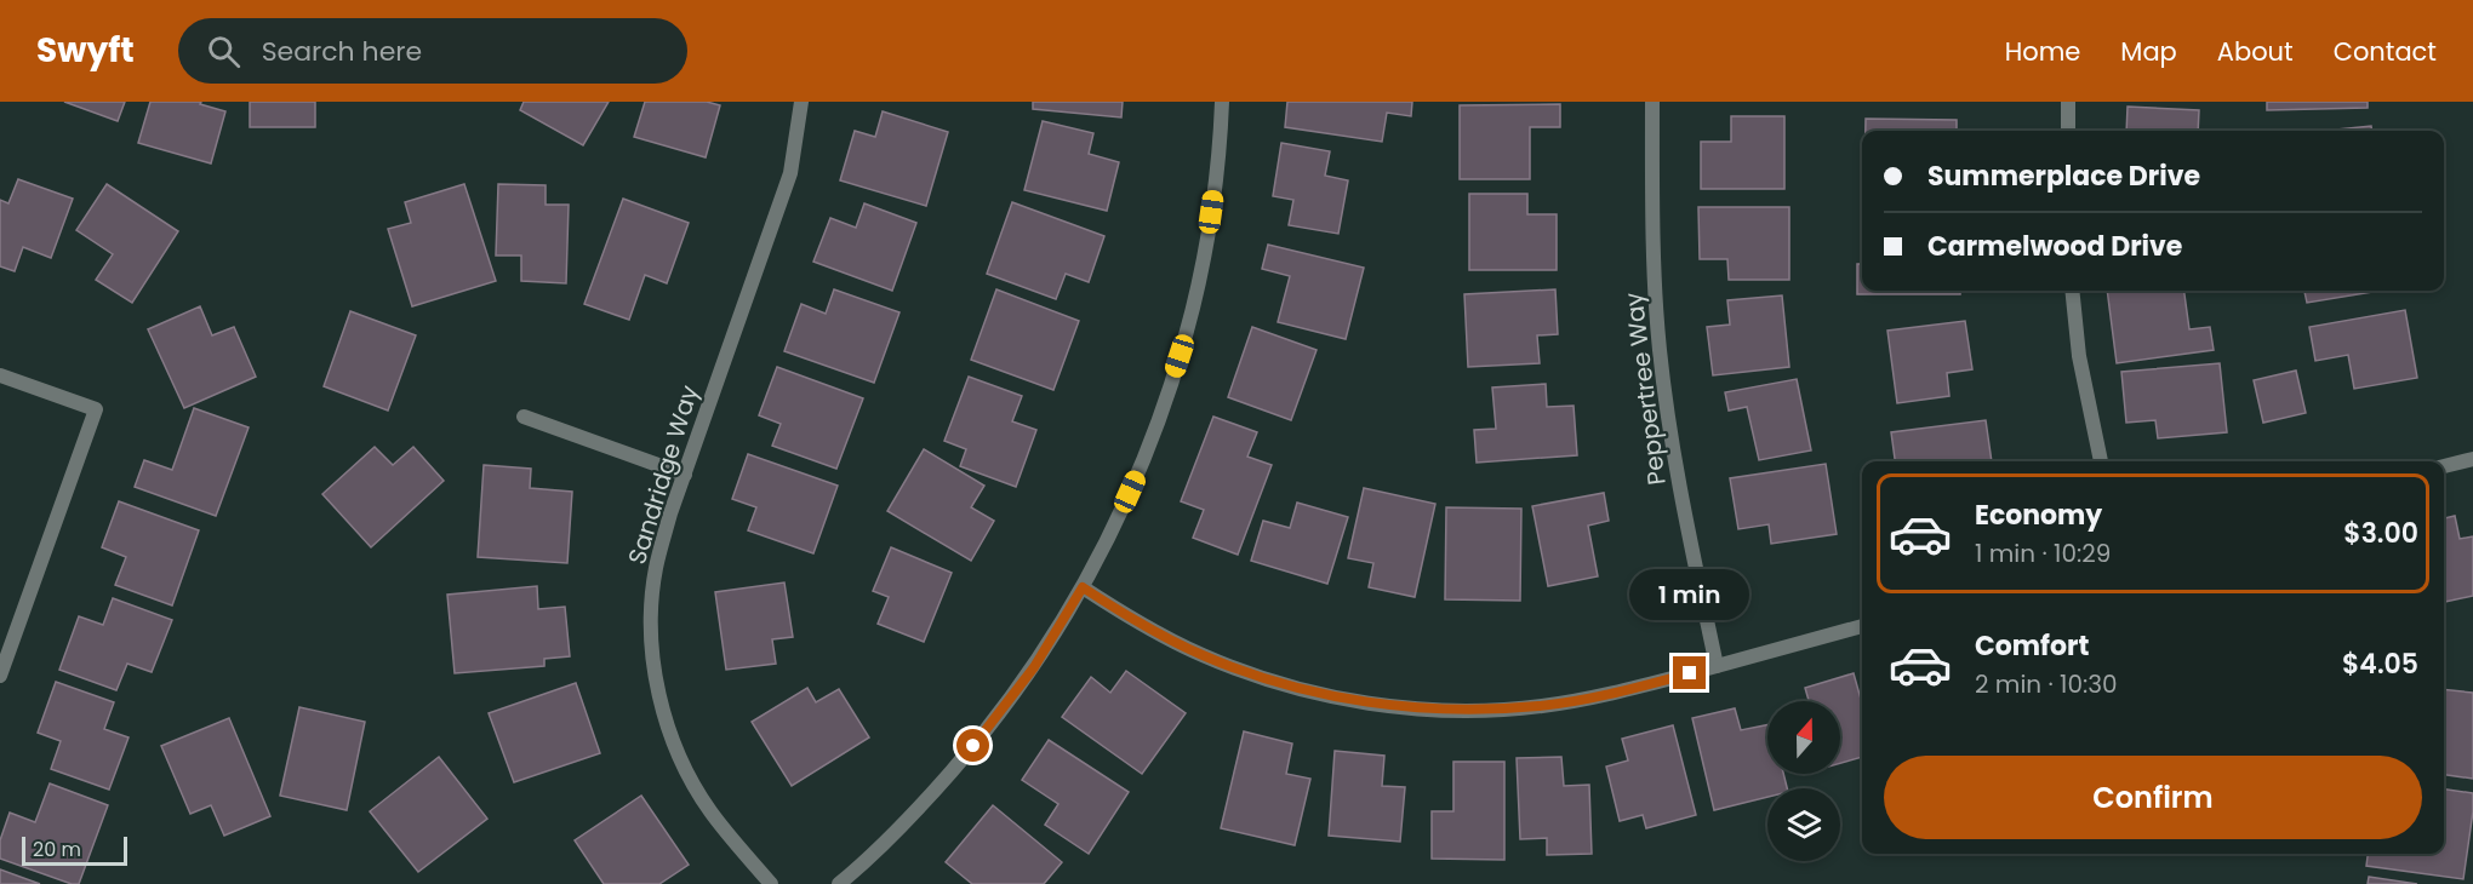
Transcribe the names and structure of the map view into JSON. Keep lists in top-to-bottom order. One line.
{"streets":{"street":["Peppertree Way","Sandridge Way"]},"scale_bar":"20 m","north":"top","page":{"header":"Swyft","search":"Search here","nav":["Home","Map","About","Contact"],"banner":["Summerplace Drive","Carmelwood Drive"],"list":[{"name":"Economy","note":"1 min · 10:29","value":"$3.00"},{"name":"Comfort","note":"2 min · 10:30","value":"$4.05"}],"bubble":"1 min","buttons":"Confirm","scale":"20 m"}}
